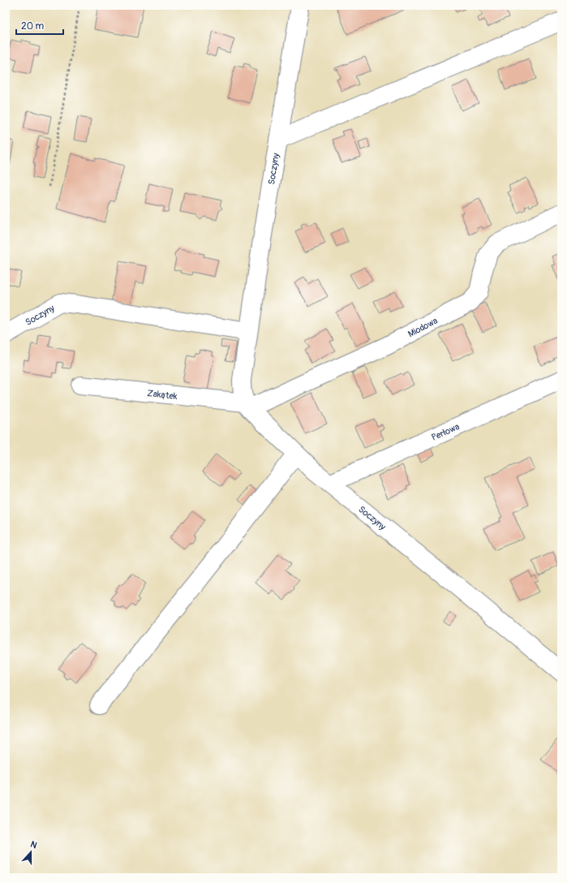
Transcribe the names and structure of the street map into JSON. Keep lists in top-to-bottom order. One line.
{"streets":{"street":["Soczyny","Miodowa","Zakątek","Perłowa"]},"crossings":[["Soczyny","Miodowa"],["Soczyny","Zakątek"],["Soczyny","Perłowa"],["Miodowa","Zakątek"]],"scale_bar":"20 m","north":"top"}
